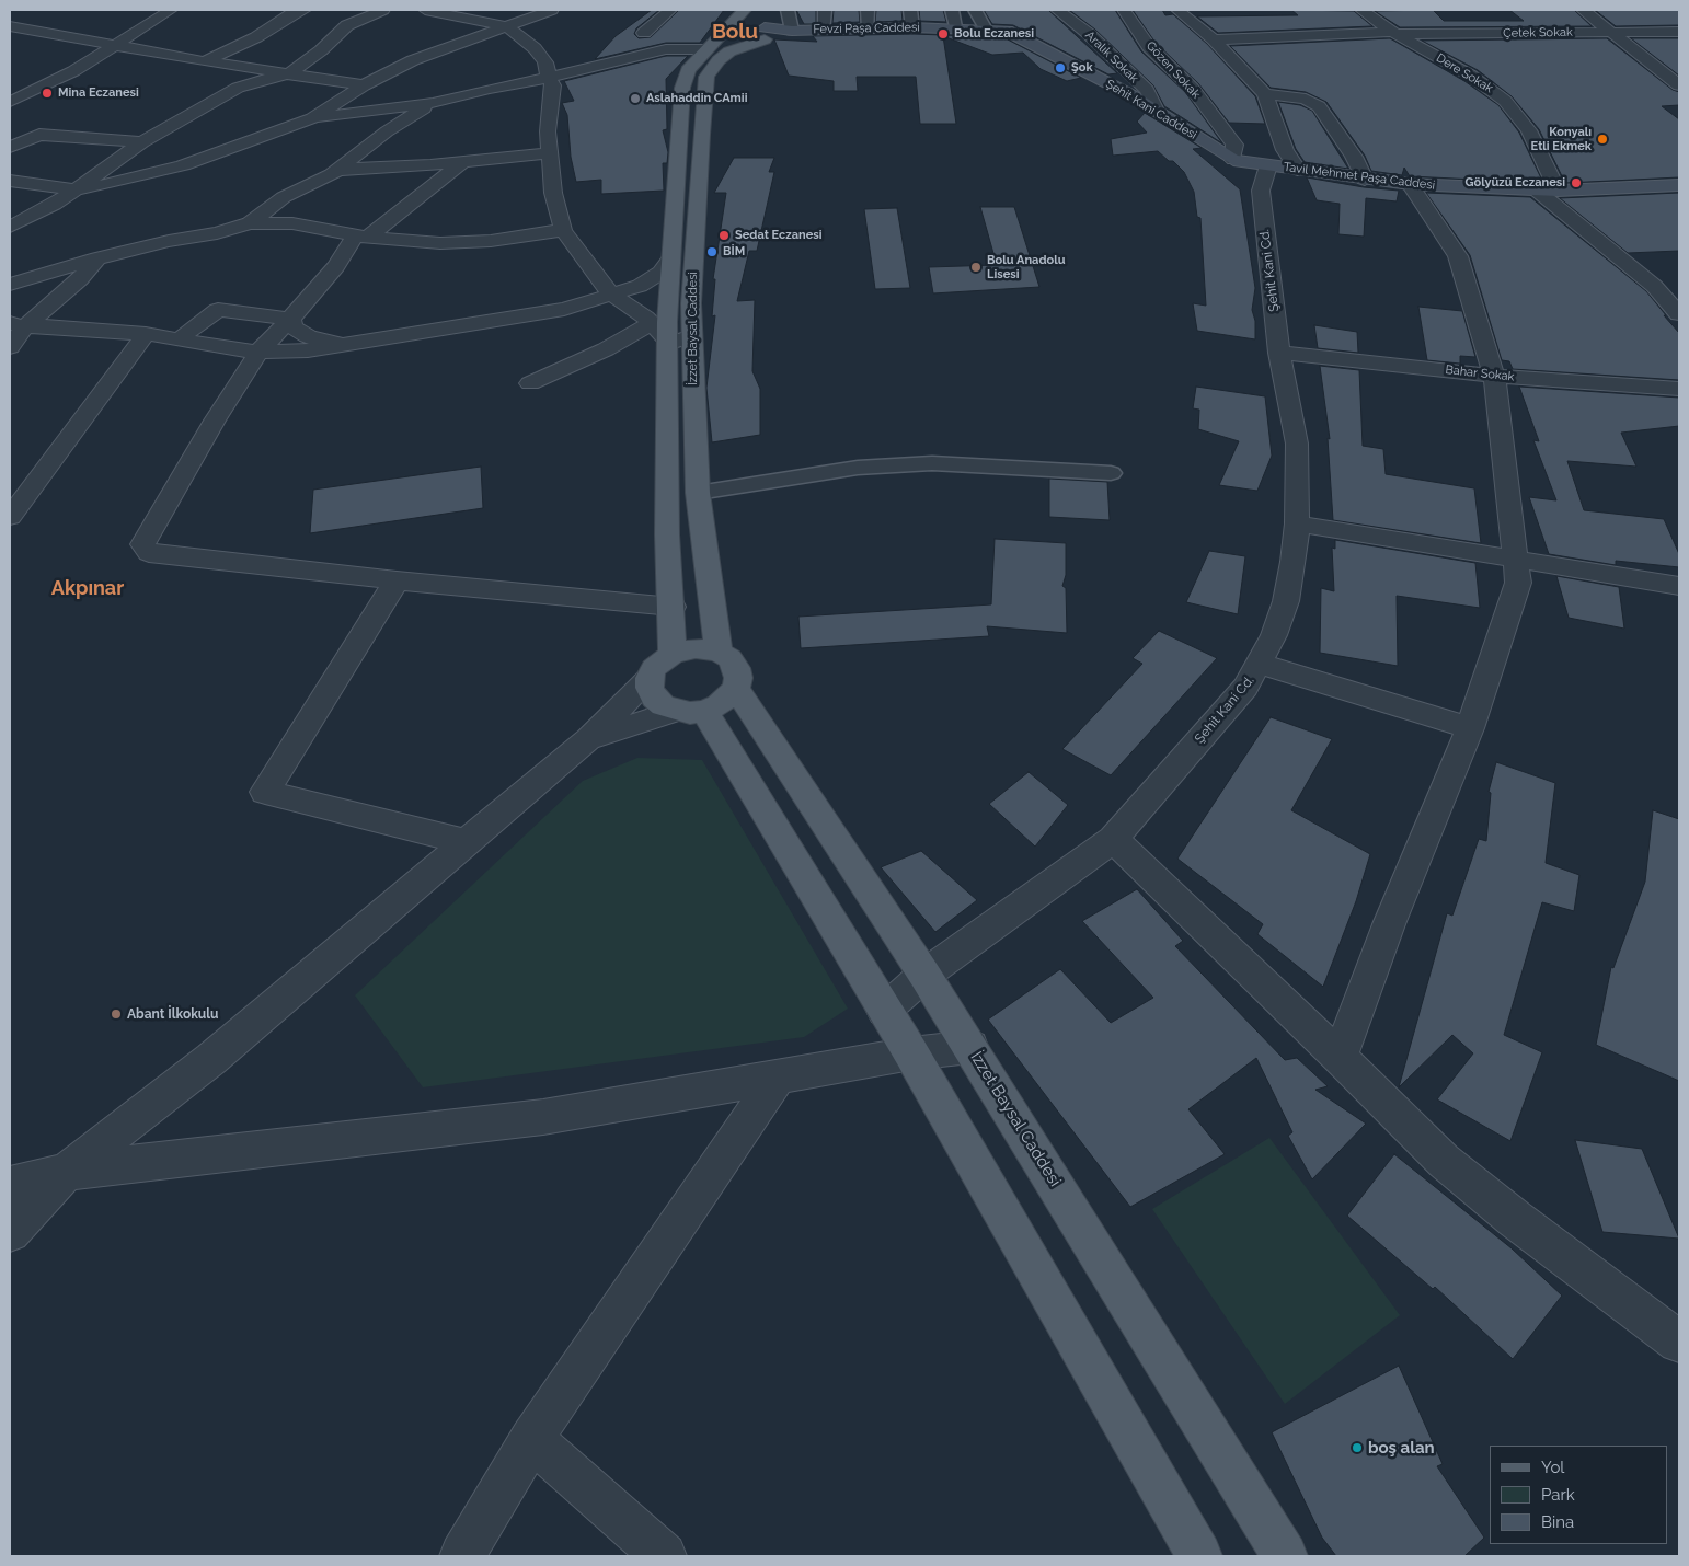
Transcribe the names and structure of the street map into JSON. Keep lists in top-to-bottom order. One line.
{"streets":{"main road":["Fevzi Paşa Caddesi","Şehit Kani Caddesi","Tavil Mehmet Paşa Caddesi","İzzet Baysal Caddesi"],"street":["Çetek Sokak","Aralık Sokak","Gözen Sokak","Dere Sokak","Şehit Kani Cd.","Bahar Sokak"]},"crossings":[["Fevzi Paşa Caddesi","Şehit Kani Caddesi"],["Fevzi Paşa Caddesi","İzzet Baysal Caddesi"],["Çetek Sokak","Dere Sokak"],["Aralık Sokak","Şehit Kani Caddesi"],["Gözen Sokak","Şehit Kani Caddesi"],["Dere Sokak","Tavil Mehmet Paşa Caddesi"],["Şehit Kani Caddesi","Tavil Mehmet Paşa Caddesi"],["Şehit Kani Caddesi","Şehit Kani Cd."],["Tavil Mehmet Paşa Caddesi","Şehit Kani Cd."],["Şehit Kani Cd.","İzzet Baysal Caddesi"],["Şehit Kani Cd.","Bahar Sokak"]],"districts":["Bolu","Akpınar"],"places":["Bolu Eczanesi","Şok","Mina Eczanesi","Aslahaddin CAmii","Konyalı Etli Ekmek","Gölyüzü Eczanesi","Sedat Eczanesi","BİM","Bolu Anadolu Lisesi","Abant İlkokulu","boş alan"],"legend":["Yol","Park","Bina"]}
